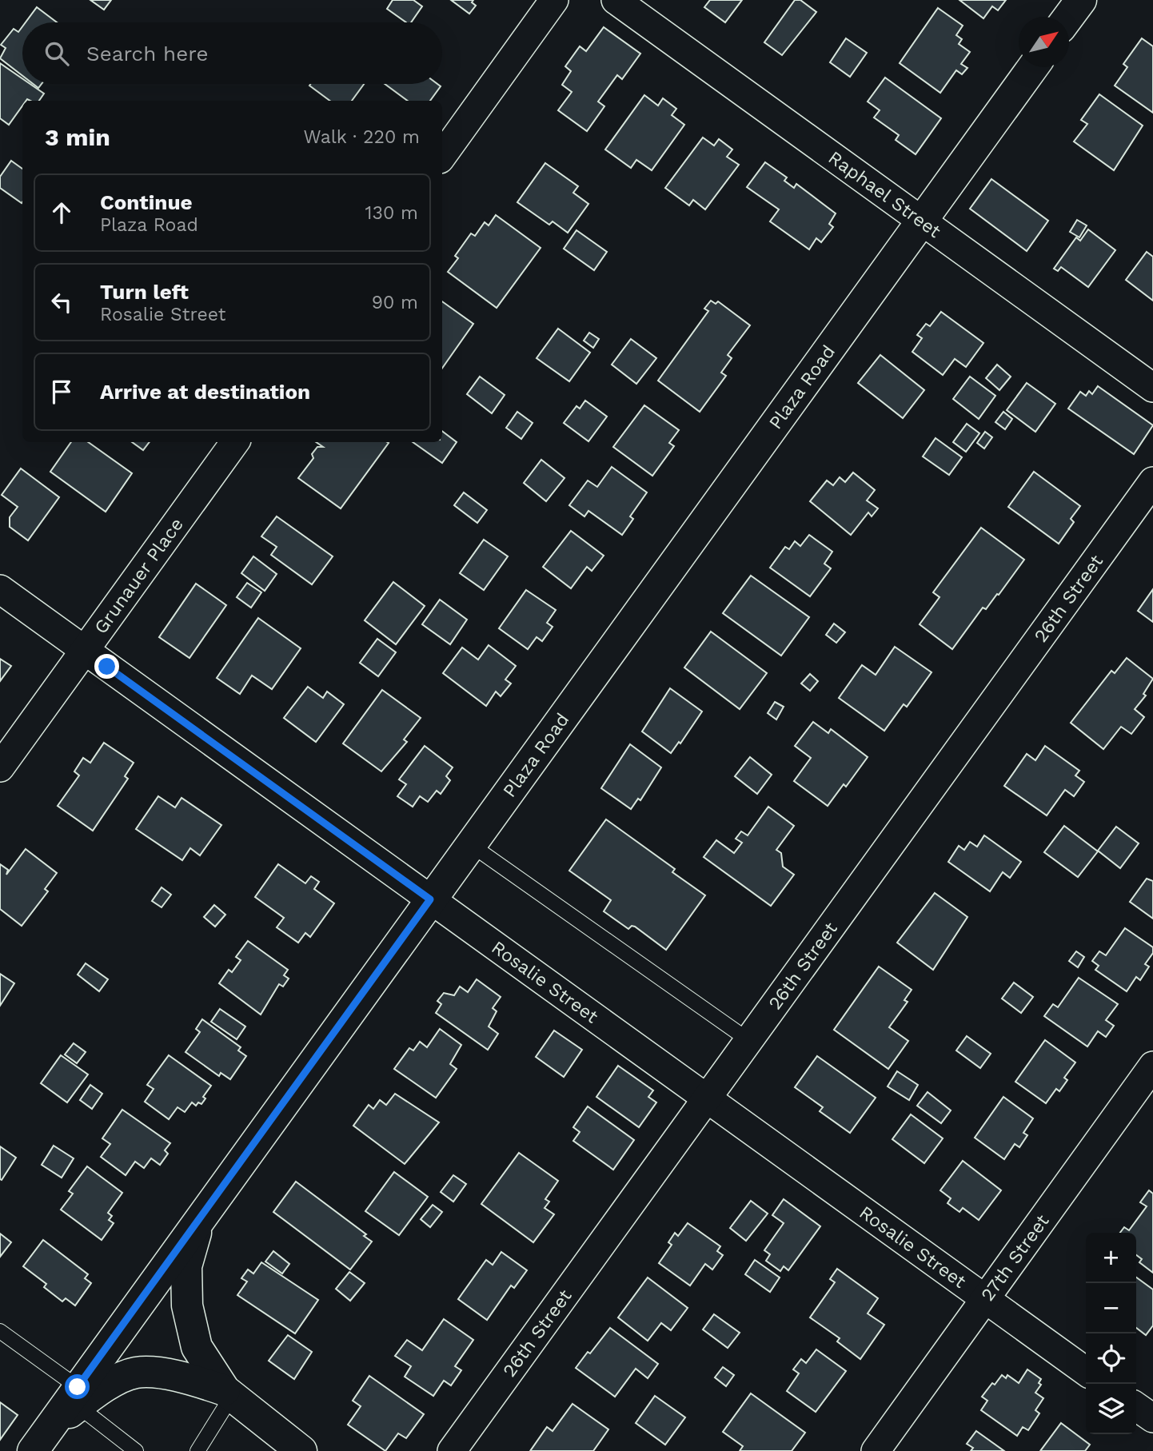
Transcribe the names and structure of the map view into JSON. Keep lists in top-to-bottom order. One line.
{"streets":{"street":["Raphael Street","Plaza Road","Grunauer Place","26th Street","Rosalie Street","27th Street"]},"crossings":[["Raphael Street","Plaza Road"],["Plaza Road","Rosalie Street"],["Grunauer Place","Rosalie Street"],["26th Street","Rosalie Street"],["Rosalie Street","27th Street"]],"north":"top right","page":{"search":"Search here","heading":["3 min","Walk · 220 m"],"list":[["Continue","Plaza Road","130 m"],["Turn left","Rosalie Street","90 m"],"Arrive at destination"],"map_buttons":["+","−"]}}
